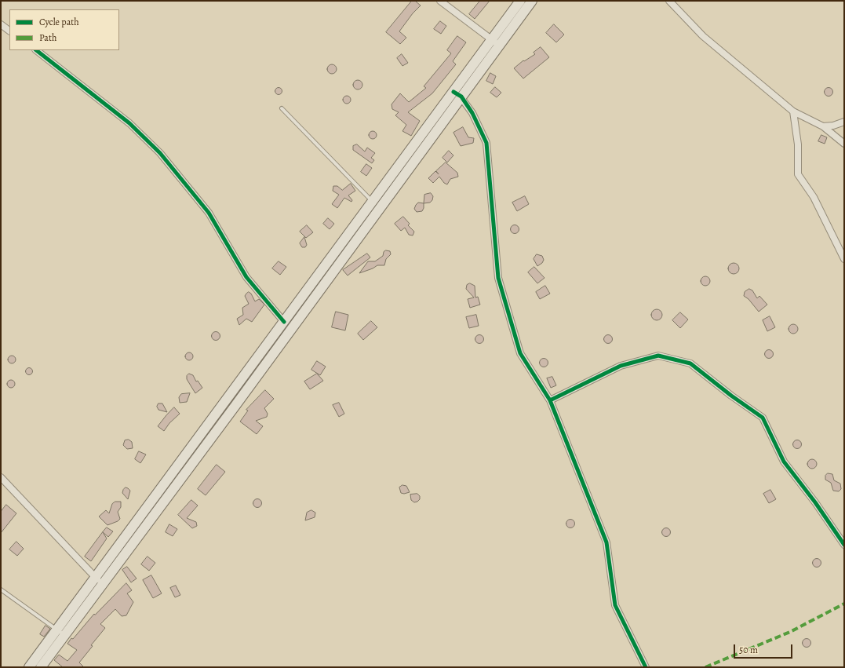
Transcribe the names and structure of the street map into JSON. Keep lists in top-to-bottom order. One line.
{"legend":["Cycle path","Path"],"scale_bar":"50 m"}
